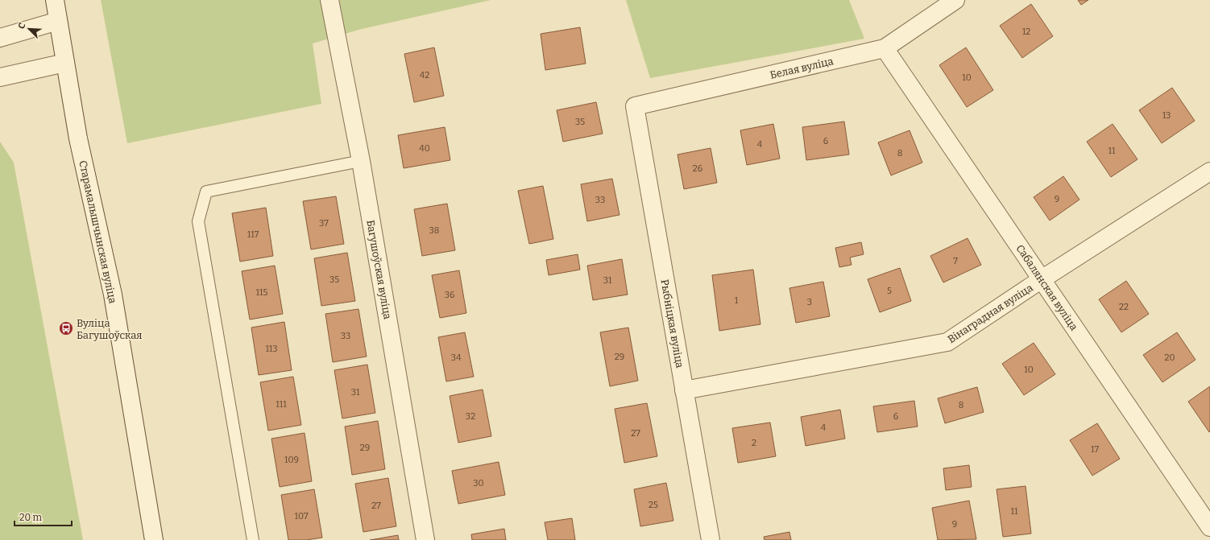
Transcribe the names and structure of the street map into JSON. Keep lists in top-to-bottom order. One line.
{"streets":{"street":["Белая вуліца","Старамалышчынская вуліца","Багушоўская вуліца","Сабалянская вуліца","Вінаградная вуліца","Рыбніцкая вуліца"]},"crossings":[["Белая вуліца","Сабалянская вуліца"],["Белая вуліца","Рыбніцкая вуліца"],["Сабалянская вуліца","Вінаградная вуліца"],["Вінаградная вуліца","Рыбніцкая вуліца"]],"places":{"bus stop":["Вуліца Багушоўская"]},"house_numbers":["12","42","10","13","35","6","4","40","11","8","26","9","33","37","38","117","7","35","31","5","115","36","1","3","22","33","113","29","34","20","10","31","111","8","32","6","4","27","2","29","17","109","30","25","27","11","107","9"],"scale_bar":"20 m","north":"top left"}
